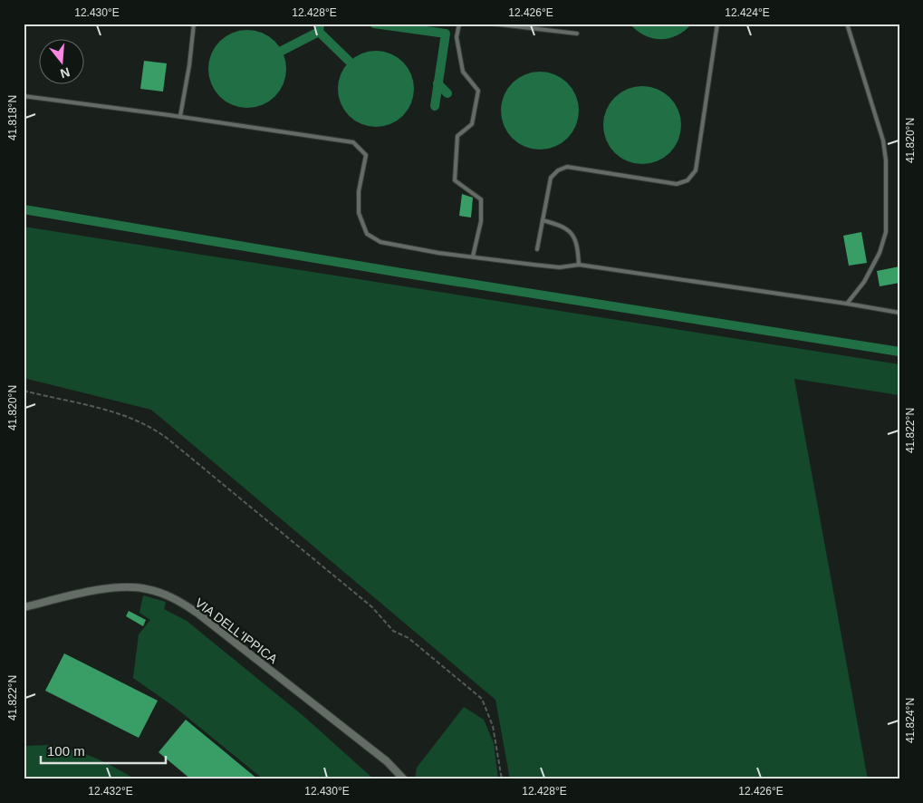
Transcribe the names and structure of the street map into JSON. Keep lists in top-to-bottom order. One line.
{"streets":{"street":["VIA DELL'IPPICA"]},"scale_bar":"100 m","north":"bottom","coordinates":["12.430°E","12.428°E","12.426°E","12.424°E","41.818°N","41.820°N","41.822°N","41.824°N","12.432°E"]}
